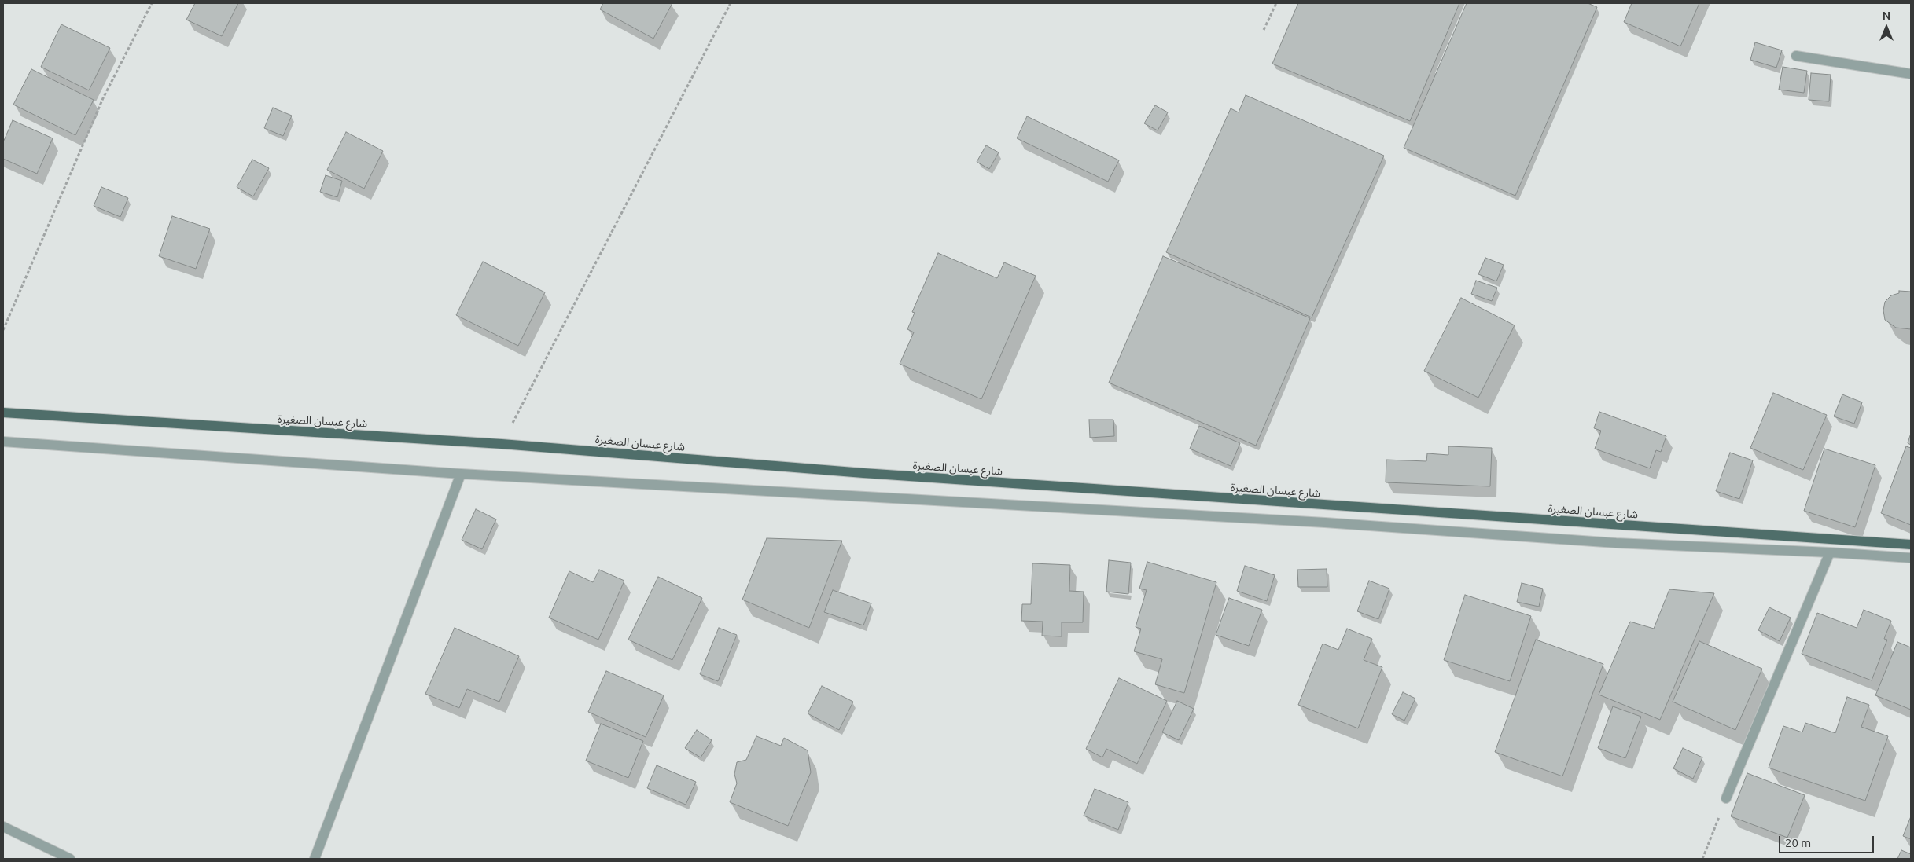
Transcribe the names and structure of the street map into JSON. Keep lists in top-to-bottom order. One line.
{"streets":{"main road":["شارع عبسان الصغيرة"]},"scale_bar":"20 m","north":"top"}
